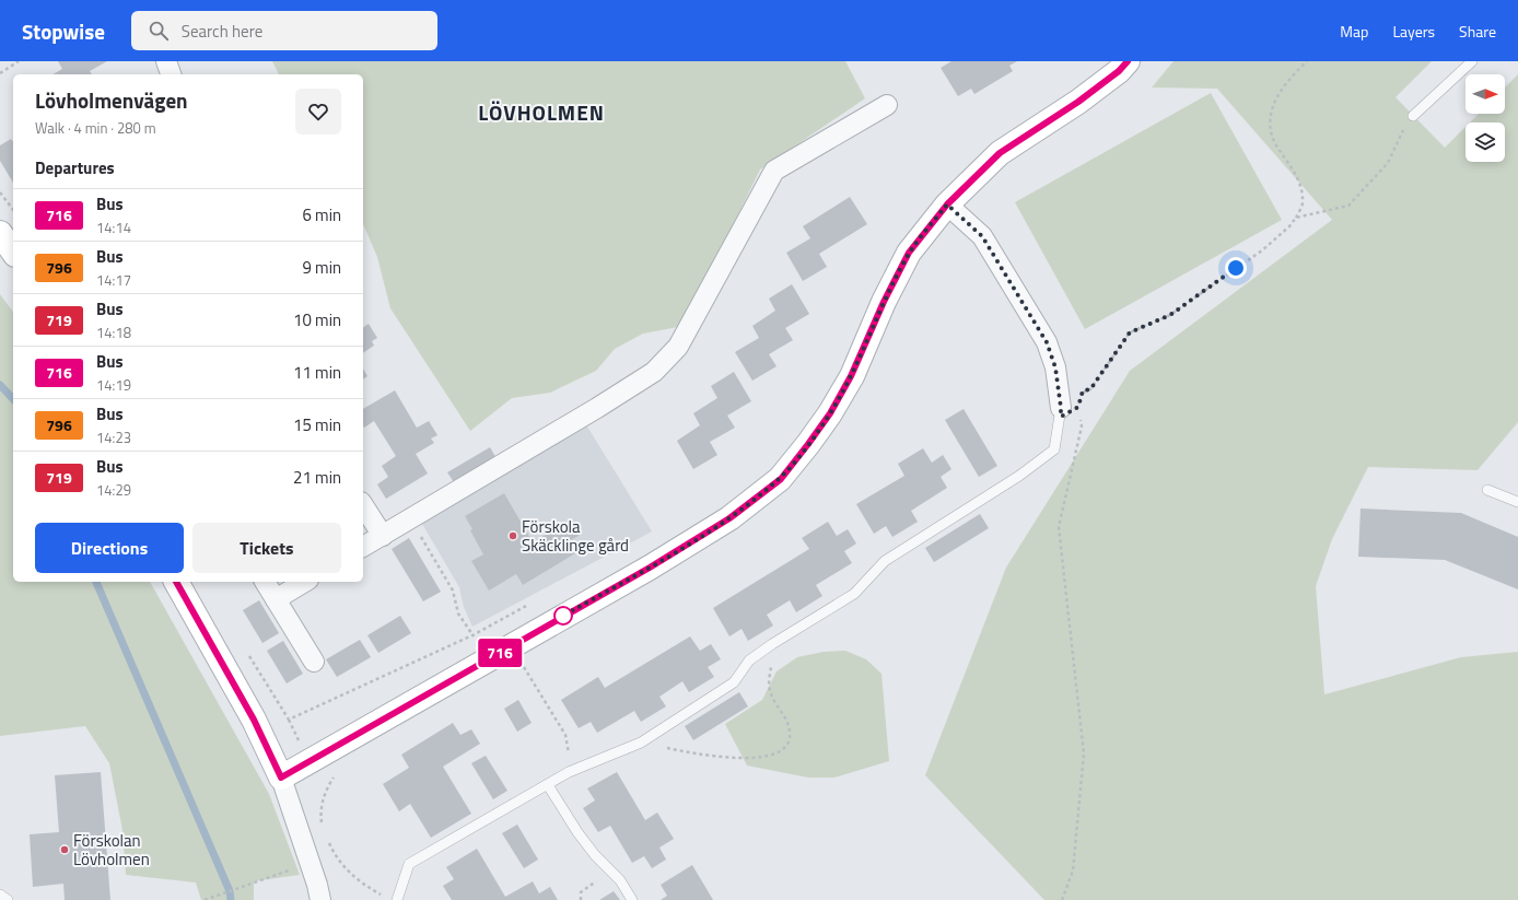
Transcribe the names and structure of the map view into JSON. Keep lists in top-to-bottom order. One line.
{"districts":["LÖVHOLMEN"],"places":["Förskola Skäcklinge gård","Förskolan Lövholmen"],"lines":["bus line 716"],"north":"right","page":{"header":"Stopwise","search":"Search here","nav":["Map","Layers","Share"],"on_map":"716","heading":[["Lövholmenvägen","Walk · 4 min · 280 m"],"Departures"],"list":[{"mark":"716","name":"Bus","note":"14:14","value":"6 min"},{"mark":"796","name":"Bus","note":"14:17","value":"9 min"},{"mark":"719","name":"Bus","note":"14:18","value":"10 min"},{"mark":"716","name":"Bus","note":"14:19","value":"11 min"},{"mark":"796","name":"Bus","note":"14:23","value":"15 min"},{"mark":"719","name":"Bus","note":"14:29","value":"21 min"}],"buttons":["Directions","Tickets"]}}
